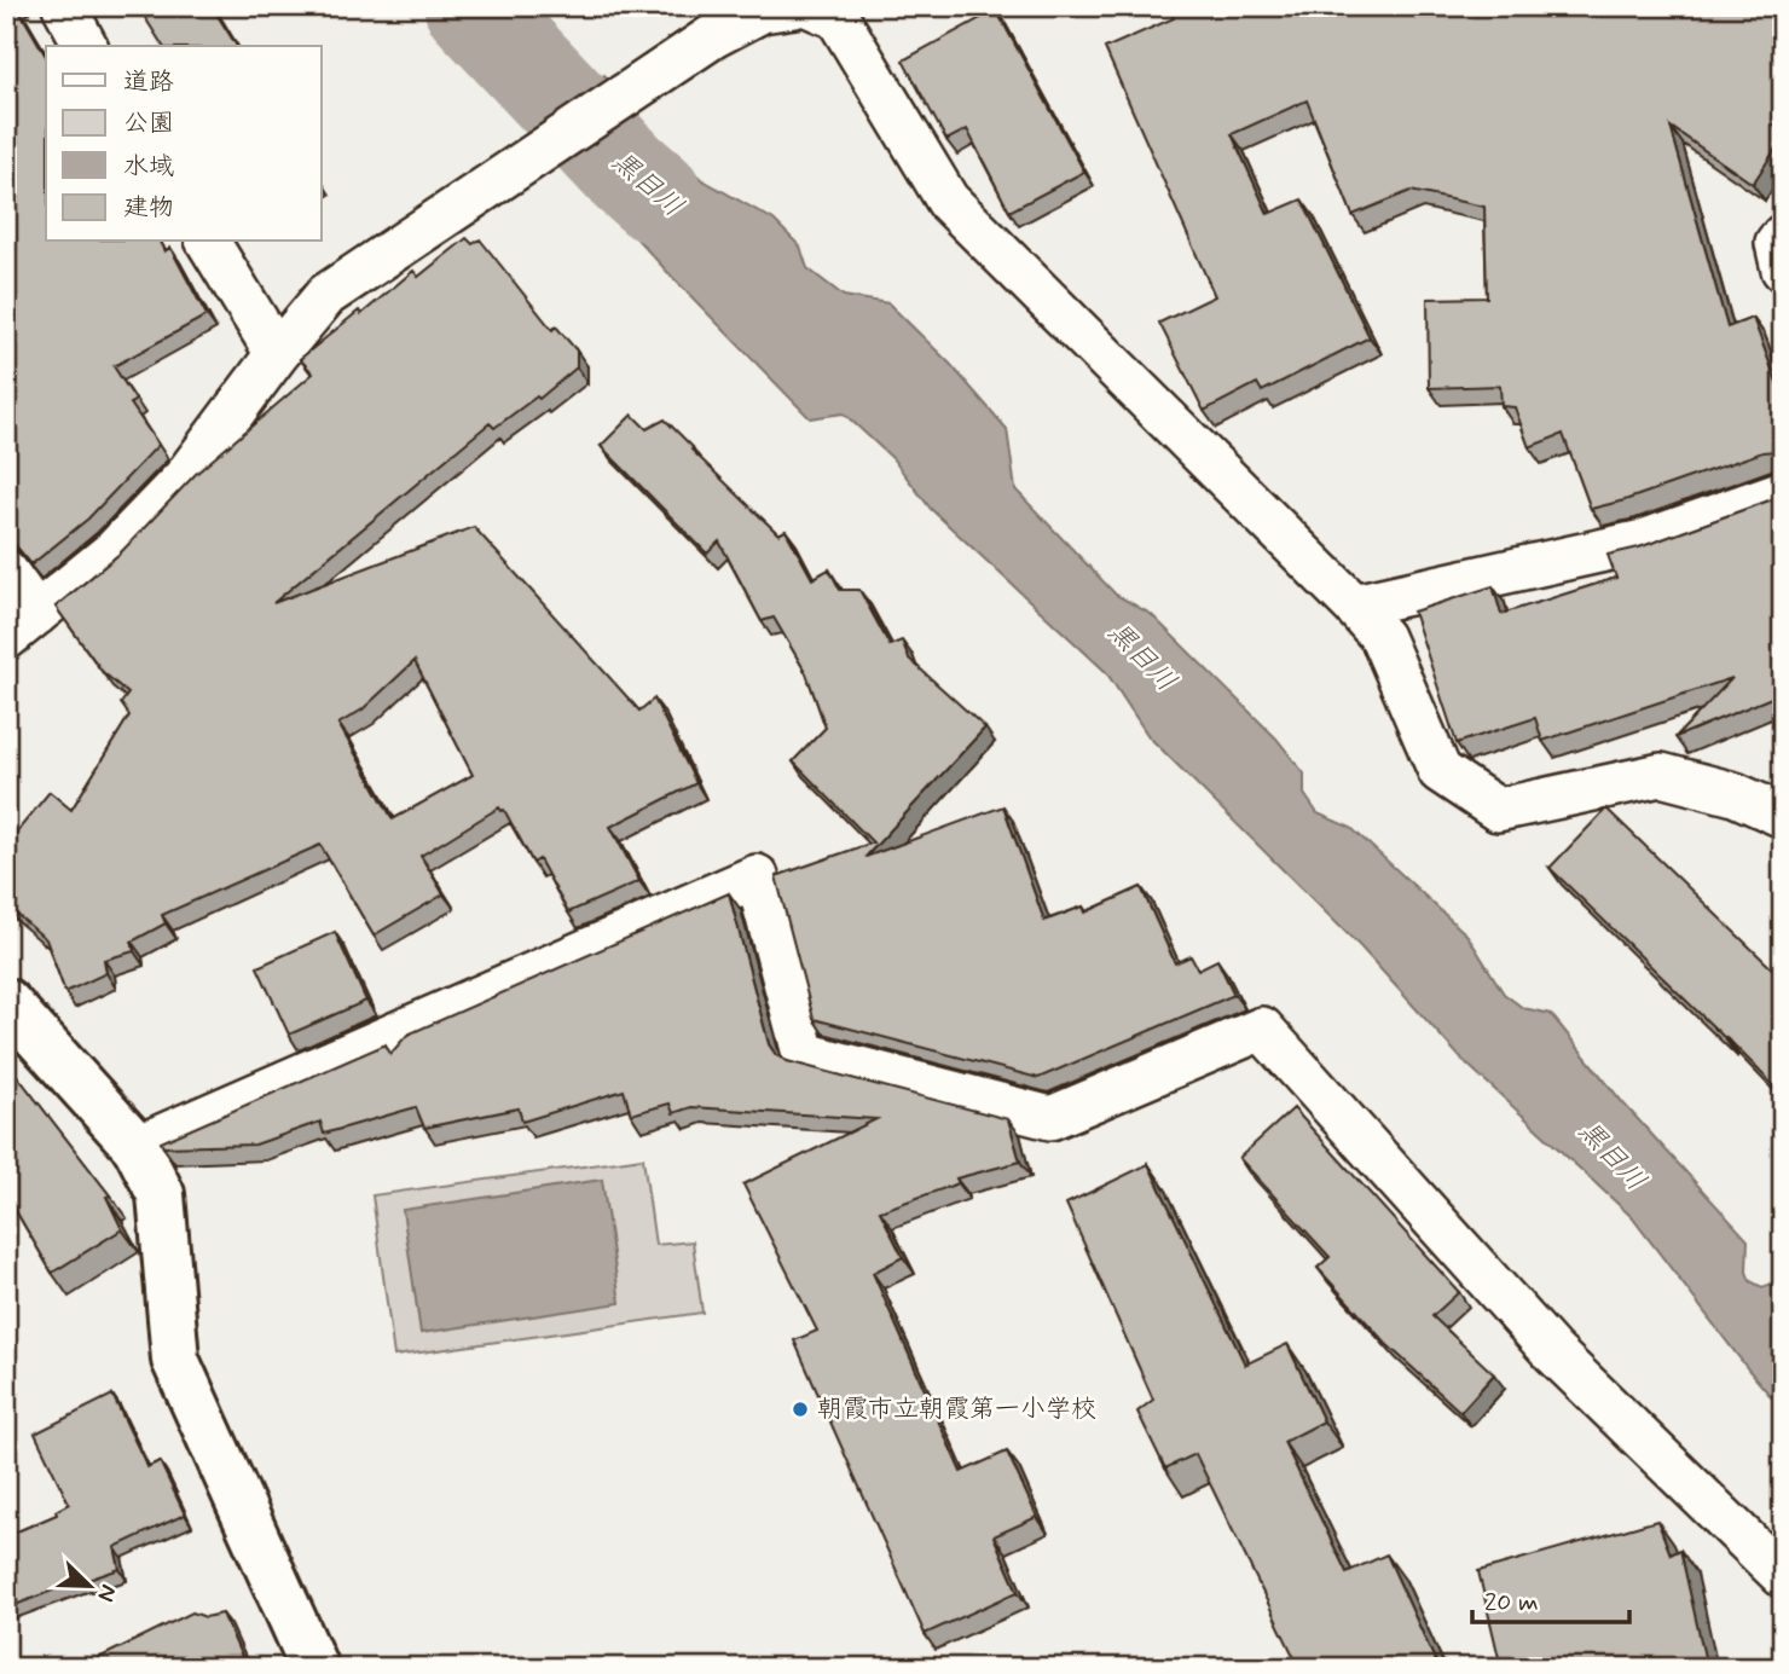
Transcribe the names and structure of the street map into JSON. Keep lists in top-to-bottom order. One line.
{"water":["黒目川"],"places":["朝霞市立朝霞第一小学校"],"legend":["道路","公園","水域","建物"],"scale_bar":"20 m","north":"bottom right"}
